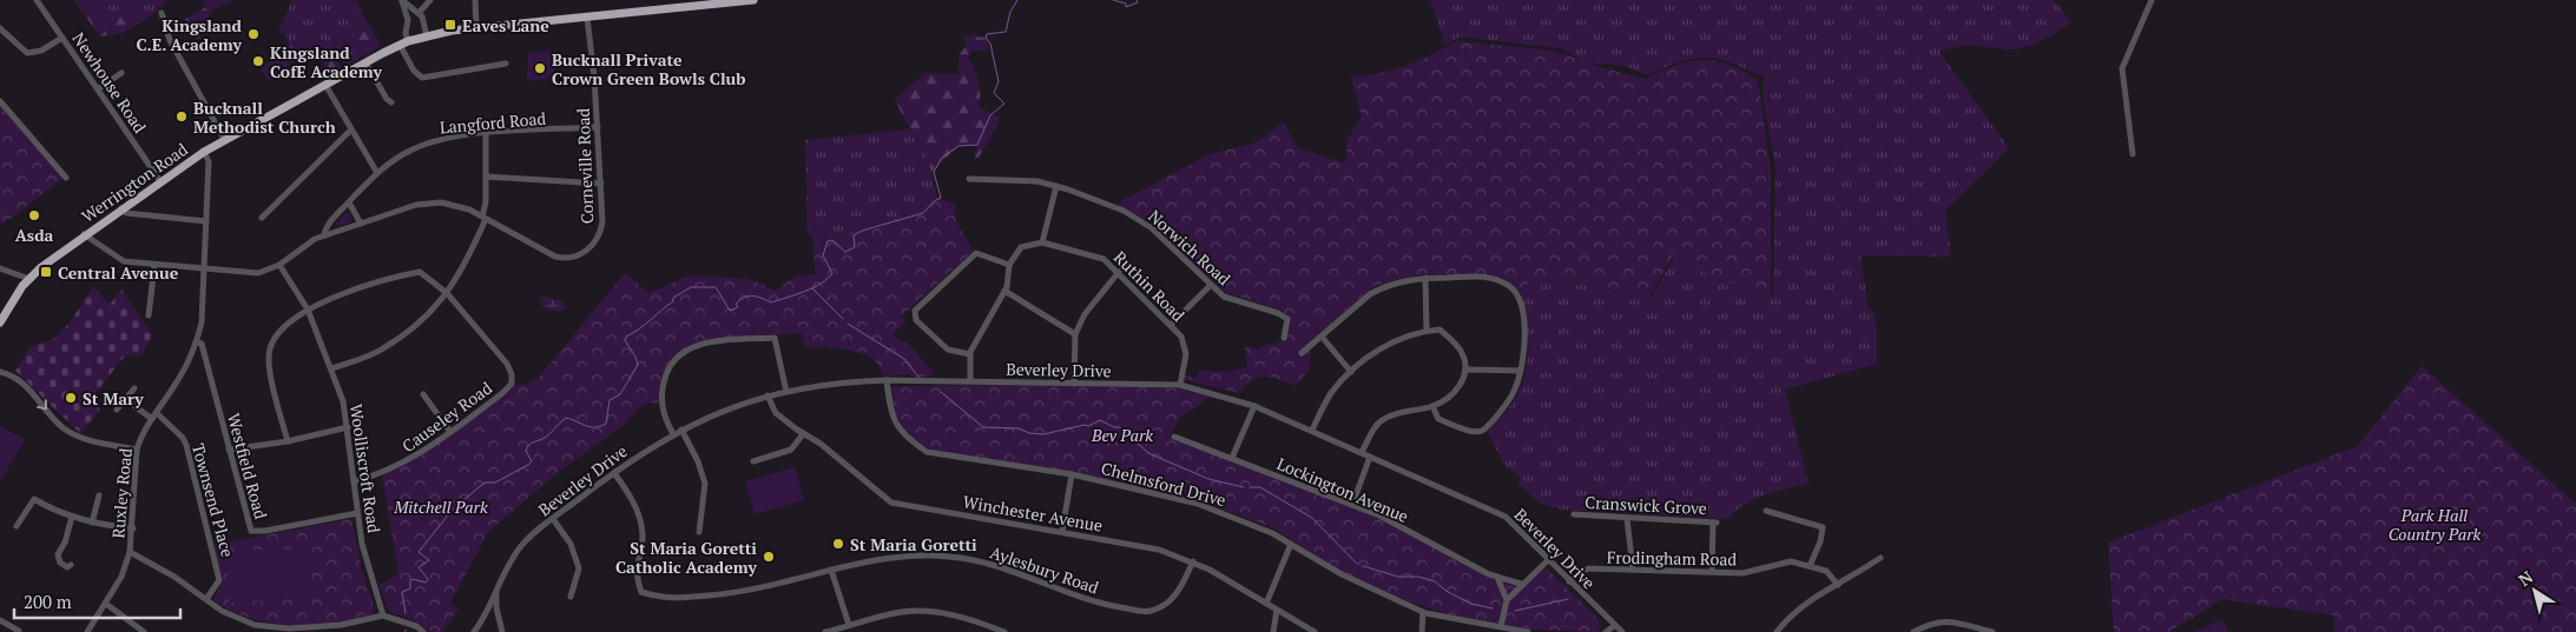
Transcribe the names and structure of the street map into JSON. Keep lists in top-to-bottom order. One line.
{"streets":{"highway":["Werrington Road"],"street":["Newhouse Road","Langford Road","Corneville Road","Norwich Road","Ruthin Road","Beverley Drive","Causeley Road","Westfield Road","Woolliscroft Road","Chelmsford Drive","Lockington Avenue","Ruxley Road","Townsend Place","Cranswick Grove","Winchester Avenue","Frodingham Road","Aylesbury Road"]},"crossings":[["Newhouse Road","Werrington Road"],["Langford Road","Corneville Road"],["Corneville Road","Werrington Road"],["Corneville Road","Woolliscroft Road"],["Corneville Road","Ruxley Road"],["Werrington Road","Ruxley Road"],["Ruthin Road","Beverley Drive"],["Beverley Drive","Chelmsford Drive"],["Beverley Drive","Winchester Avenue"],["Beverley Drive","Frodingham Road"],["Beverley Drive","Aylesbury Road"],["Causeley Road","Woolliscroft Road"],["Westfield Road","Woolliscroft Road"],["Westfield Road","Ruxley Road"],["Ruxley Road","Townsend Place"],["Cranswick Grove","Frodingham Road"],["Winchester Avenue","Aylesbury Road"]],"parks":["Bev Park","Mitchell Park","Park Hall Country Park"],"places":{"transit":["Eaves Lane","Central Avenue"],"other":["Kingsland C.E. Academy","Kingsland CofE Academy","Bucknall Private Crown Green Bowls Club","Bucknall Methodist Church","Asda","St Mary","St Maria Goretti","St Maria Goretti Catholic Academy"]},"scale_bar":"200 m","north":"top left"}
